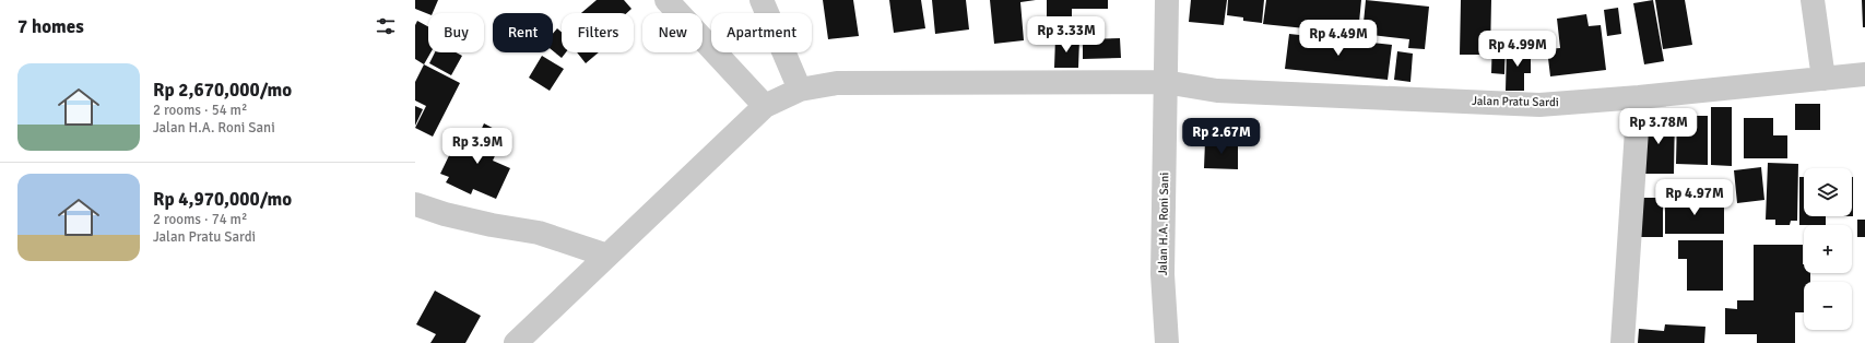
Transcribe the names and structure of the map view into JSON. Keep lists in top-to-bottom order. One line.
{"streets":{"street":["Jalan Pratu Sardi","Jalan H.A. Roni Sani"]},"crossings":[["Jalan Pratu Sardi","Jalan H.A. Roni Sani"]],"page":{"heading":"7 homes","chip":["Buy","Rent","Filters","New","Apartment"],"price":["Rp 3.33M","Rp 4.49M","Rp 4.99M","Rp 3.78M","Rp 2.67M","Rp 3.9M","Rp 4.97M"],"list":[{"name":"Rp 2,670,000/mo","note":"2 rooms · 54 m² · Jalan H.A. Roni Sani"},{"name":"Rp 4,970,000/mo","note":"2 rooms · 74 m² · Jalan Pratu Sardi"}],"map_buttons":["+","−"]}}
